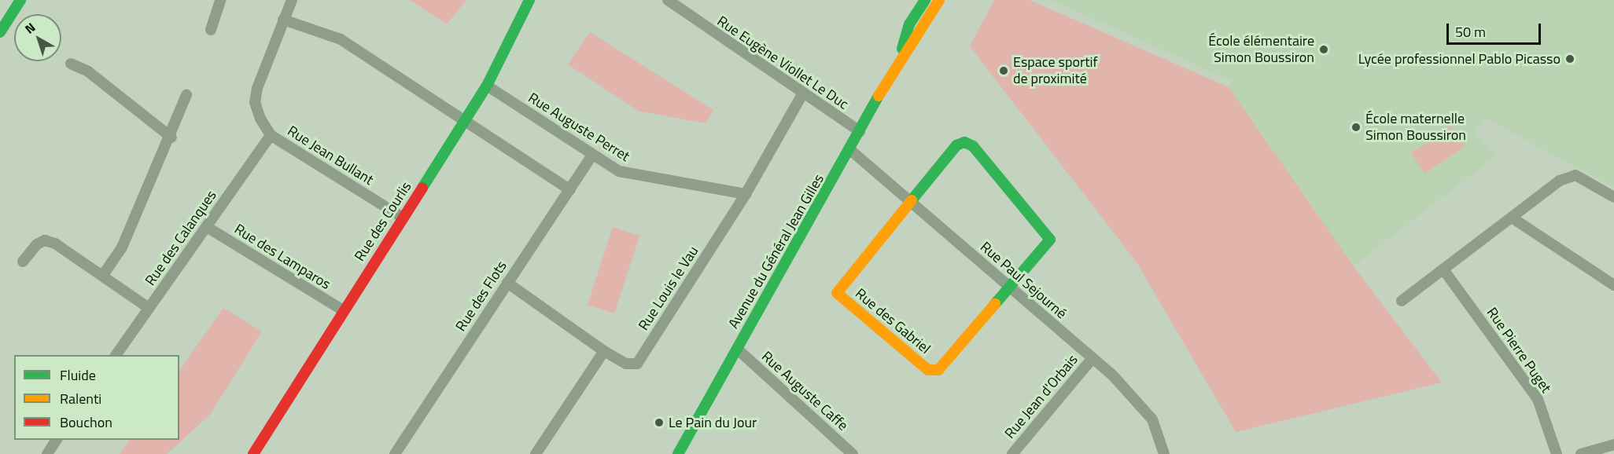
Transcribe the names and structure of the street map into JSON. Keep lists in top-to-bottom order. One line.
{"streets":{"street":["Rue Eugène Viollet Le Duc","Rue Auguste Perret","Rue Jean Bullant","Rue des Courlis","Rue des Calanques","Avenue du Général Jean Gilles","Rue des Lamparos","Rue Paul Sejourné","Rue Louis le Vau","Rue des Flots","Rue des Gabriel","Rue Pierre Puget","Rue Auguste Caffe","Rue Jean d'Orbais"]},"crossings":[["Rue Eugène Viollet Le Duc","Avenue du Général Jean Gilles"],["Rue Eugène Viollet Le Duc","Rue Louis le Vau"],["Rue Auguste Perret","Rue des Courlis"],["Rue Auguste Perret","Rue Louis le Vau"],["Rue Auguste Perret","Rue des Flots"],["Rue Jean Bullant","Rue des Courlis"],["Rue Jean Bullant","Rue des Calanques"],["Rue des Courlis","Rue des Lamparos"],["Rue des Calanques","Rue des Lamparos"],["Avenue du Général Jean Gilles","Rue Paul Sejourné"],["Avenue du Général Jean Gilles","Rue Auguste Caffe"],["Rue Paul Sejourné","Rue des Gabriel"],["Rue Paul Sejourné","Rue Jean d'Orbais"],["Rue Louis le Vau","Rue des Flots"]],"places":["École élémentaire Simon Boussiron","Lycée professionnel Pablo Picasso","Espace sportif de proximité","École maternelle Simon Boussiron","Le Pain du Jour"],"legend":["Fluide","Ralenti","Bouchon"],"scale_bar":"50 m","north":"top left"}
